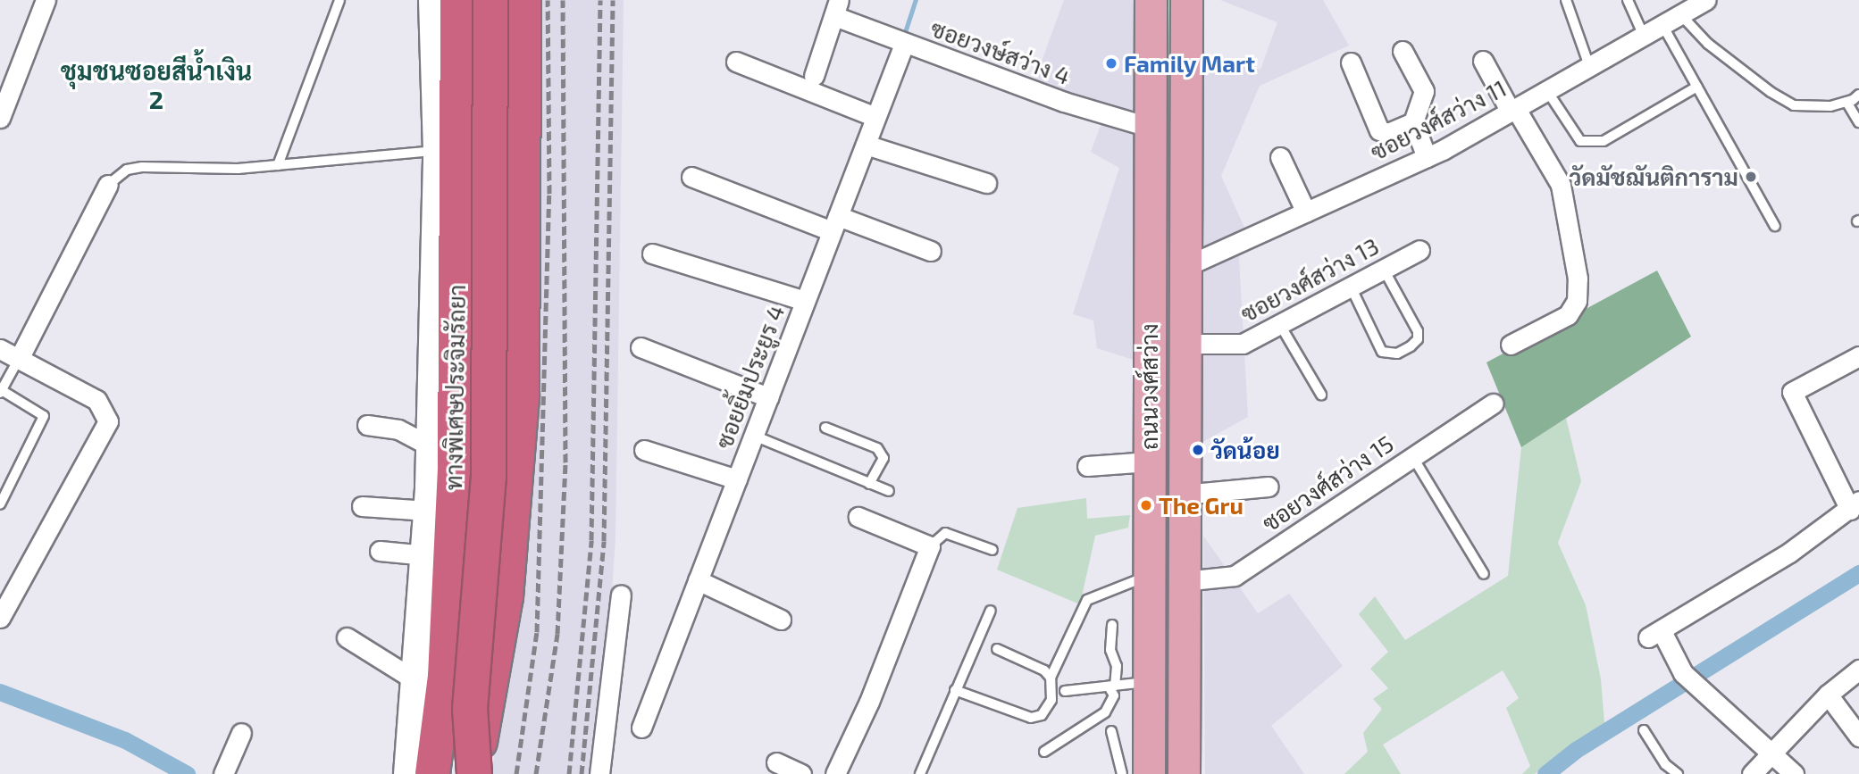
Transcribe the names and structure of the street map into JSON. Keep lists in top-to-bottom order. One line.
{"streets":{"highway":["ทางพิเศษประจิมรัถยา"],"main road":["ถนนวงศ์สว่าง"],"street":["ซอยวงษ์สว่าง 4","ซอยวงศ์สว่าง 11","ซอยวงศ์สว่าง 13","ซอยยิ้มประยูร 4","ซอยวงศ์สว่าง 15"]},"crossings":[["ซอยวงษ์สว่าง 4","ซอยยิ้มประยูร 4"],["ซอยวงษ์สว่าง 4","ถนนวงศ์สว่าง"],["ซอยวงศ์สว่าง 11","ถนนวงศ์สว่าง"],["ซอยวงศ์สว่าง 13","ถนนวงศ์สว่าง"],["ถนนวงศ์สว่าง","ซอยวงศ์สว่าง 15"]],"districts":["ชุมชนซอยสีน้ำเงิน 2"],"places":["Family Mart","วัดมัชฌันติการาม","วัดน้อย","The Gru"]}
